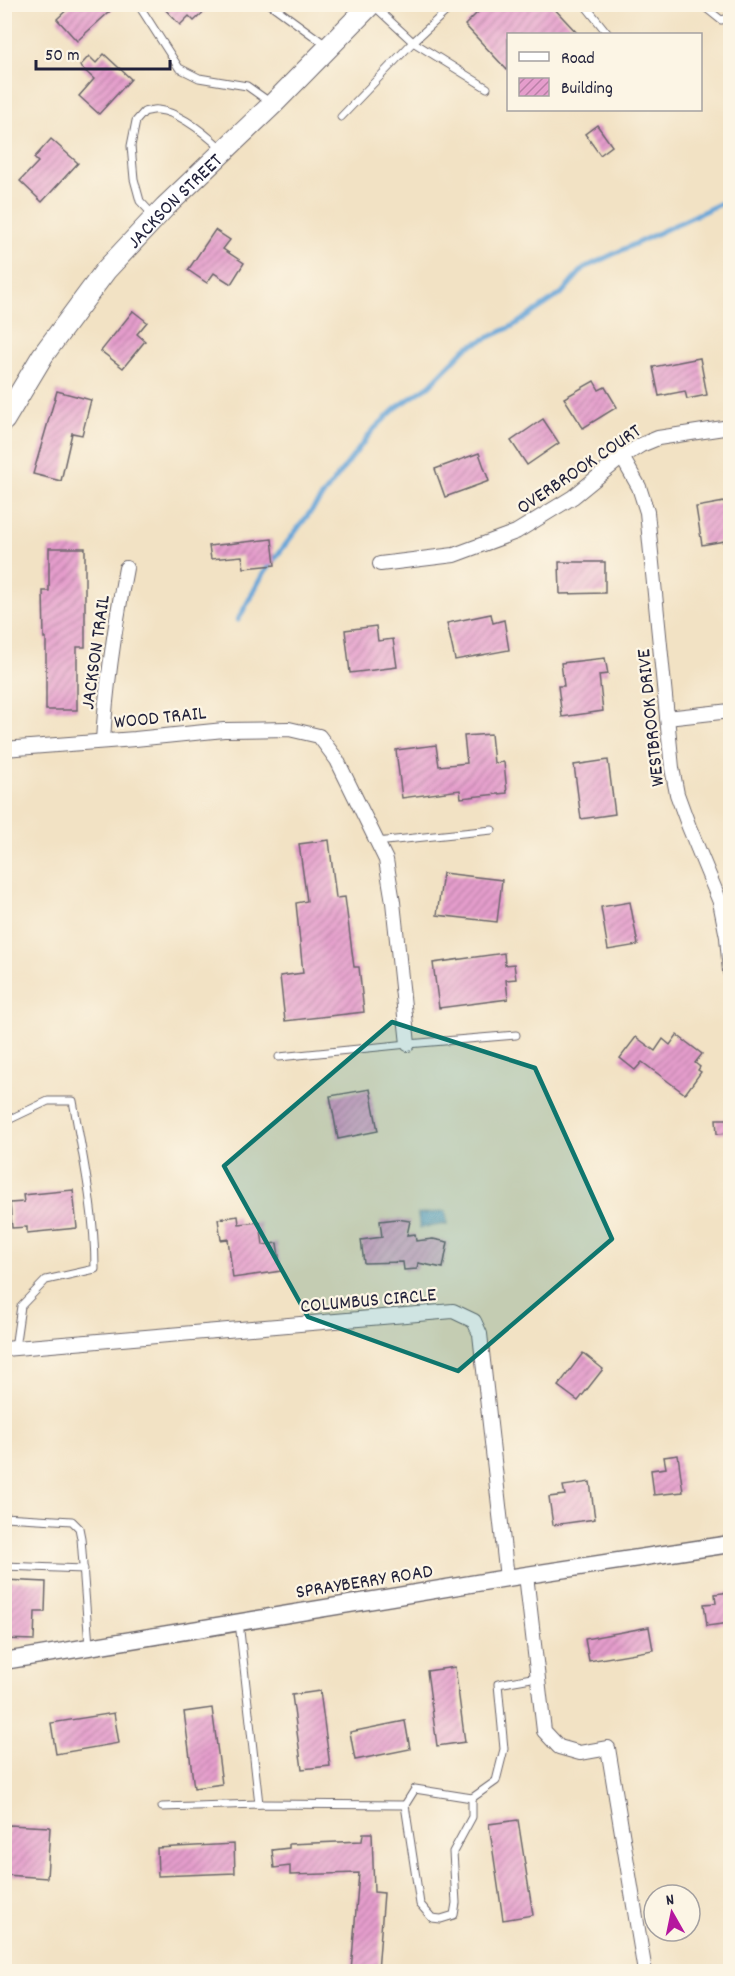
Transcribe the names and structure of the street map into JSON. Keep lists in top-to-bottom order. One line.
{"streets":{"main road":["JACKSON STREET"],"street":["OVERBROOK COURT","JACKSON TRAIL","WOOD TRAIL","WESTBROOK DRIVE","COLUMBUS CIRCLE","SPRAYBERRY ROAD"]},"crossings":[["OVERBROOK COURT","WESTBROOK DRIVE"],["JACKSON TRAIL","WOOD TRAIL"],["COLUMBUS CIRCLE","SPRAYBERRY ROAD"]],"legend":["Road","Building"],"scale_bar":"50 m","north":"top"}
